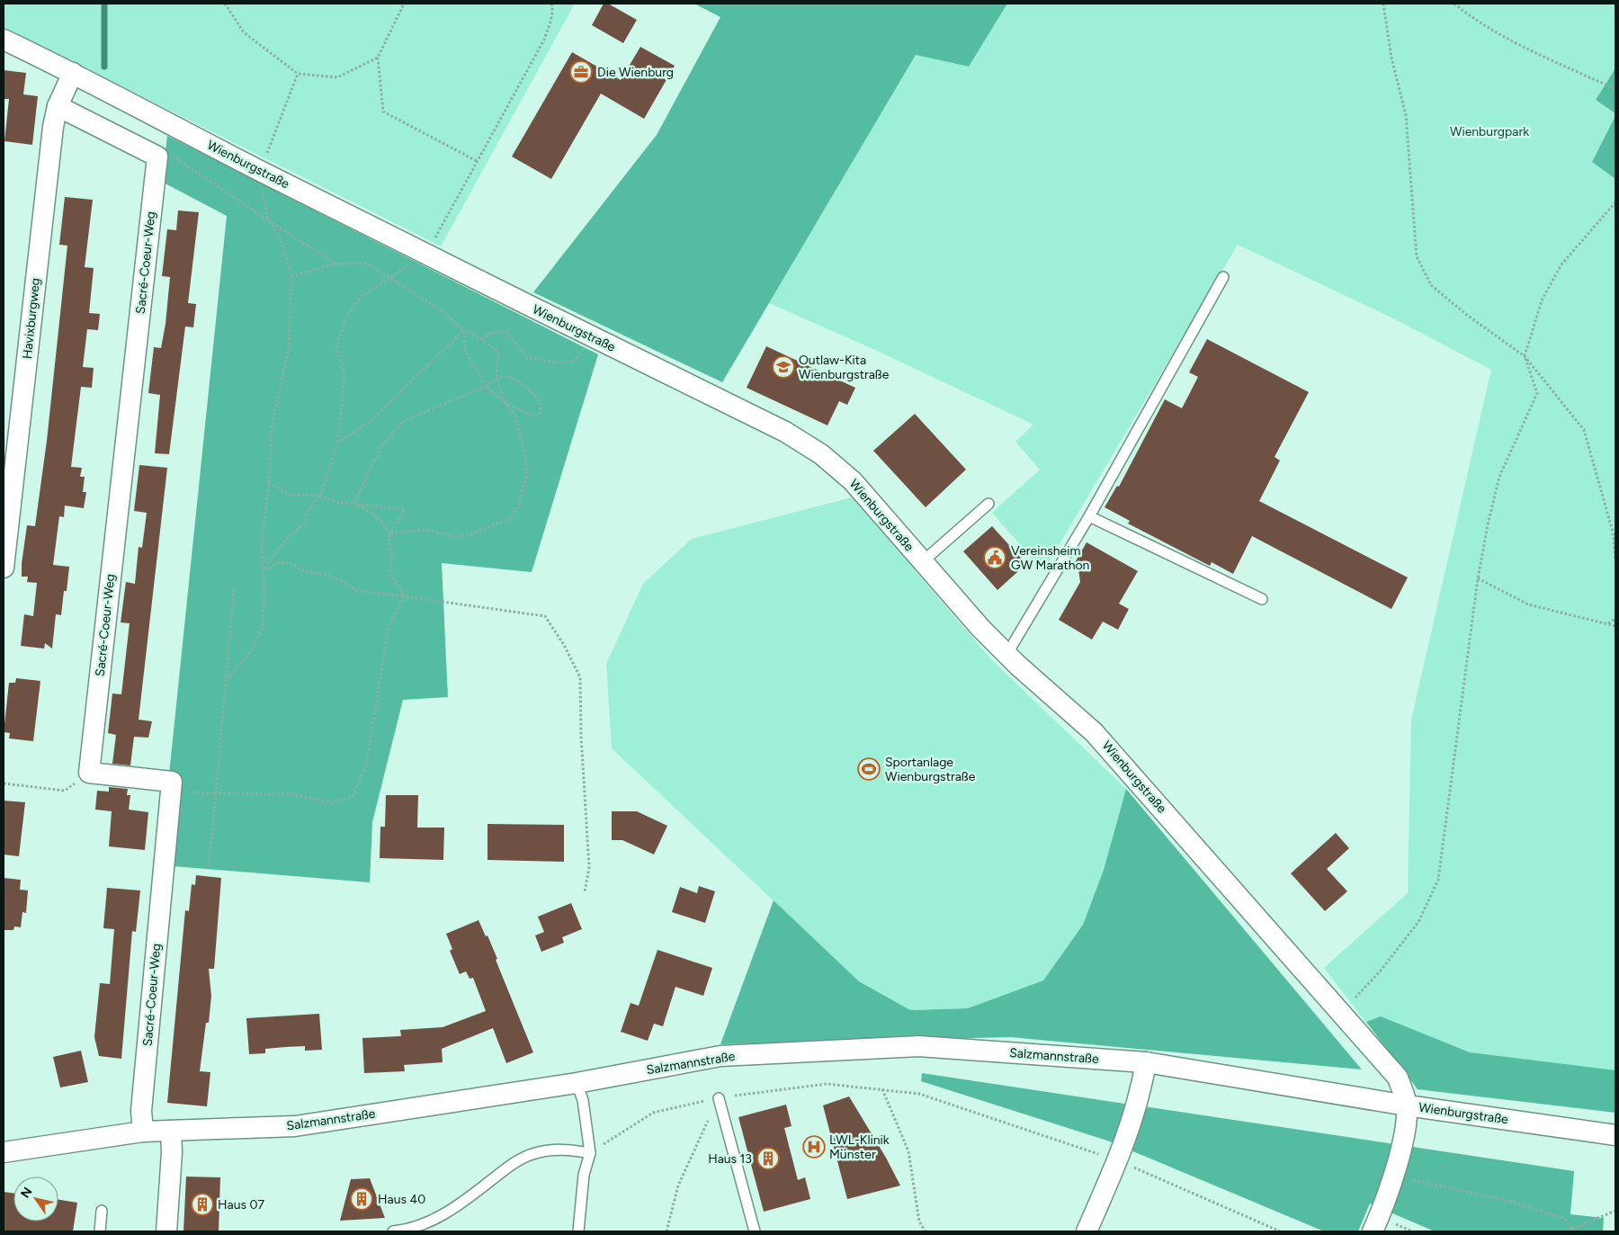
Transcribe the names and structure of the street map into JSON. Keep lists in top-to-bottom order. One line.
{"streets":{"street":["Wienburgstraße","Sacré-Coeur-Weg","Havixburgweg","Salzmannstraße"]},"crossings":[["Wienburgstraße","Havixburgweg"],["Wienburgstraße","Salzmannstraße"],["Sacré-Coeur-Weg","Salzmannstraße"]],"parks":["Wienburgpark"],"places":{"office":["Die Wienburg"],"school or university":["Outlaw-Kita Wienburgstraße"],"public building":["Vereinsheim GW Marathon"],"sports":["Sportanlage Wienburgstraße"],"hospital":["LWL-Klinik Münster"],"building":["Haus 13","Haus 40","Haus 07"]},"north":"top left"}
